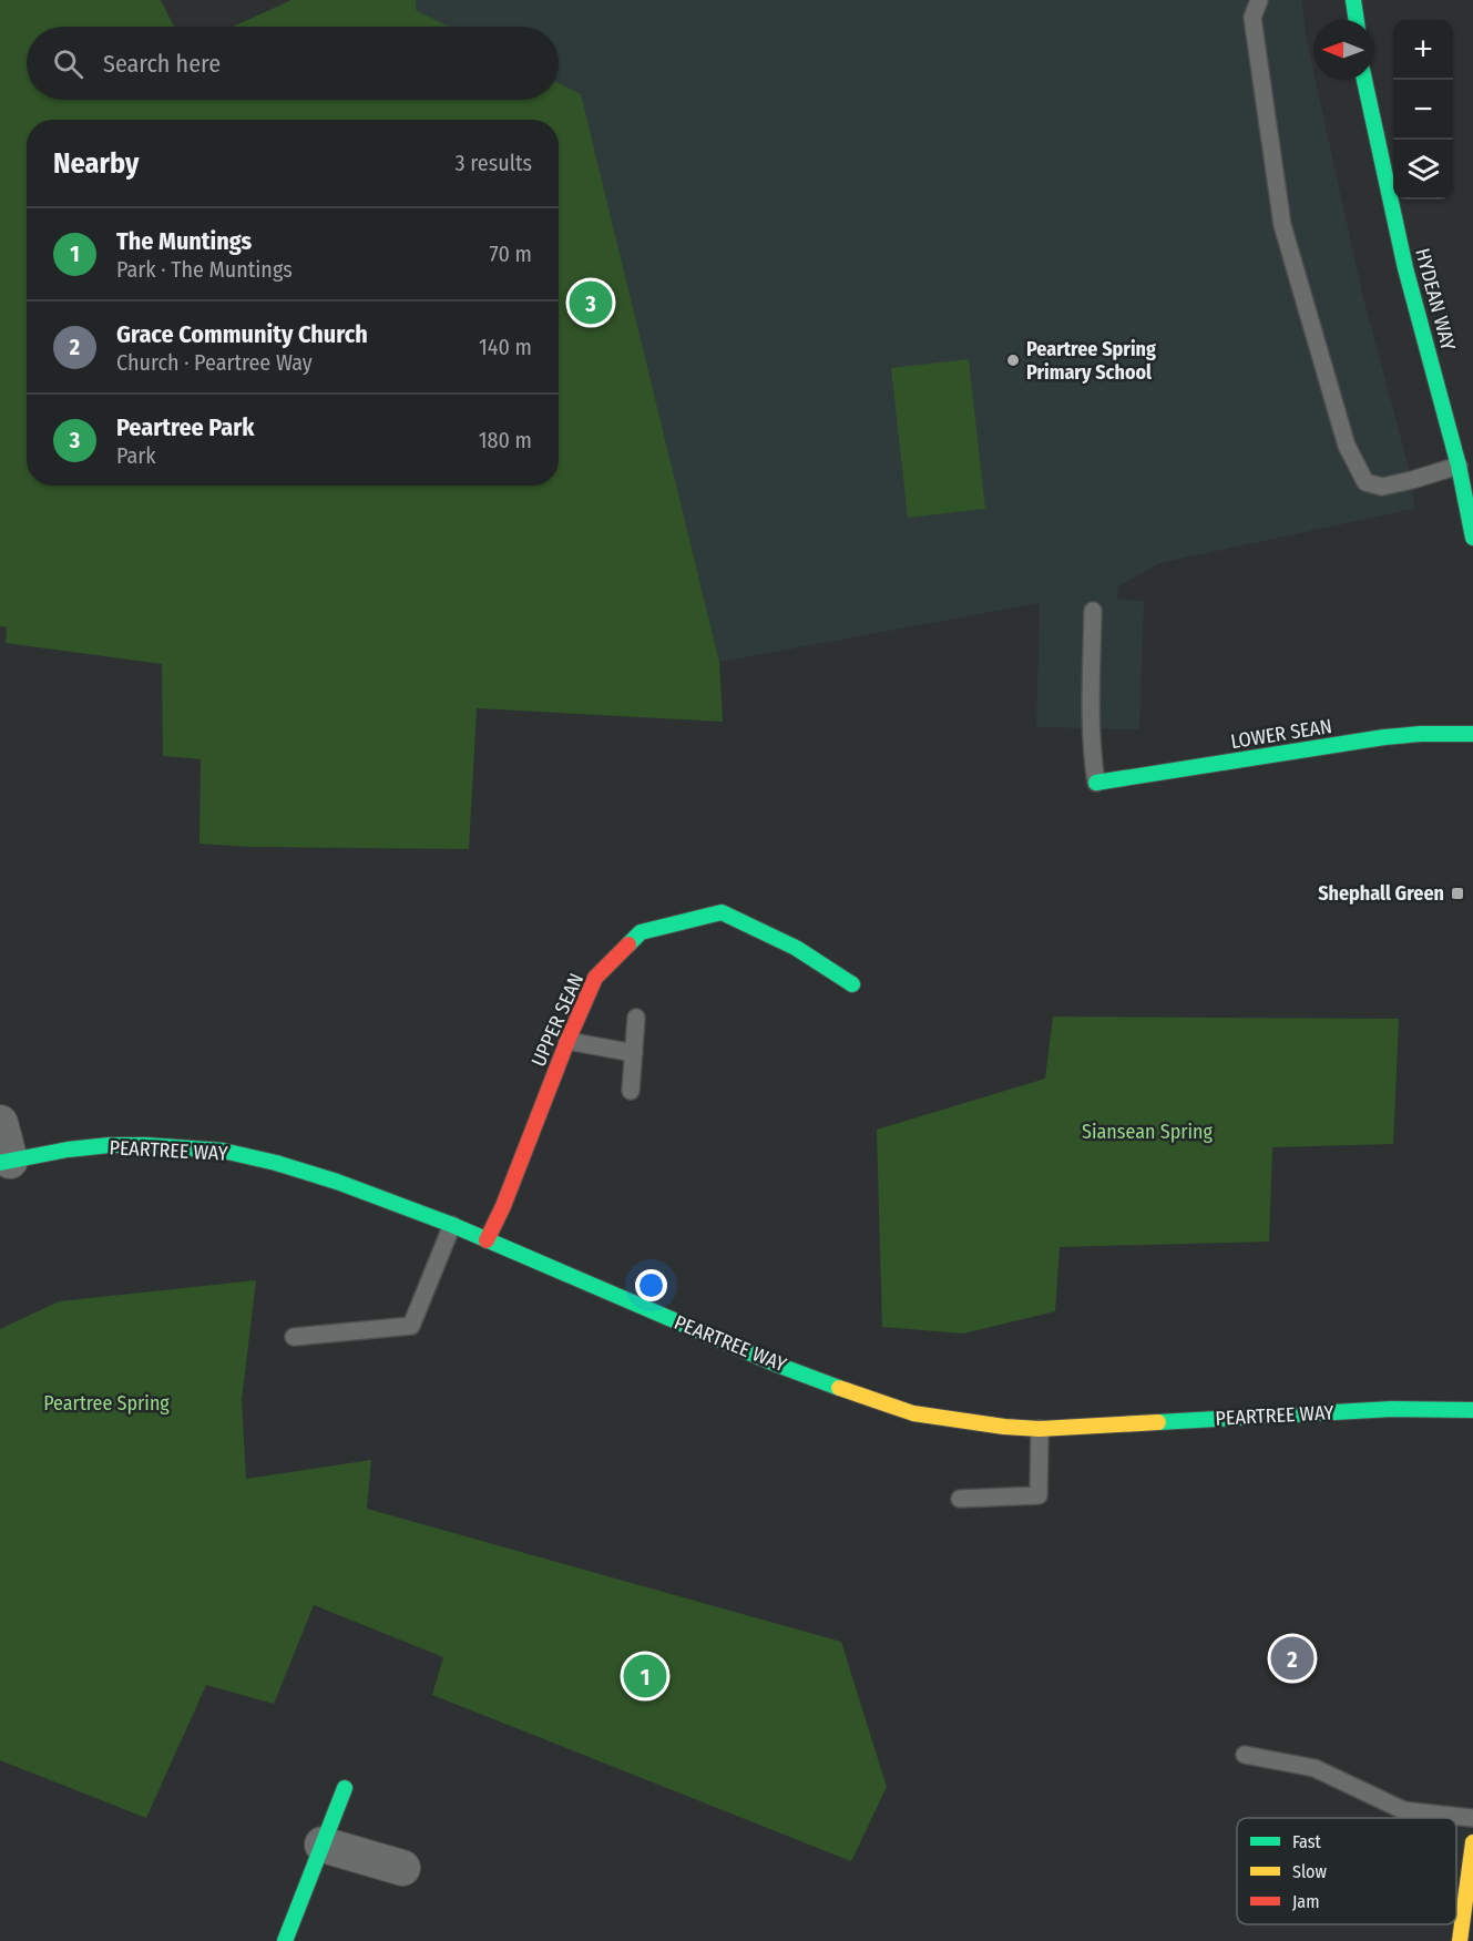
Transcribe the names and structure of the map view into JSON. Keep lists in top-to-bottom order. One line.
{"streets":{"street":["HYDEAN WAY","LOWER SEAN","UPPER SEAN","PEARTREE WAY"]},"crossings":[["UPPER SEAN","PEARTREE WAY"]],"parks":["Siansean Spring","Peartree Spring"],"places":{"other":["Peartree Spring Primary School"],"transit":["Shephall Green"]},"legend":["Fast","Slow","Jam"],"north":"left","page":{"map_buttons":["+","−"],"search":"Search here","heading":["Nearby","3 results"],"list":[{"mark":"1","name":"The Muntings","note":"Park · The Muntings","value":"70 m"},{"mark":"2","name":"Grace Community Church","note":"Church · Peartree Way","value":"140 m"},{"mark":"3","name":"Peartree Park","note":"Park","value":"180 m"}],"pins":["3","2","1"]}}
